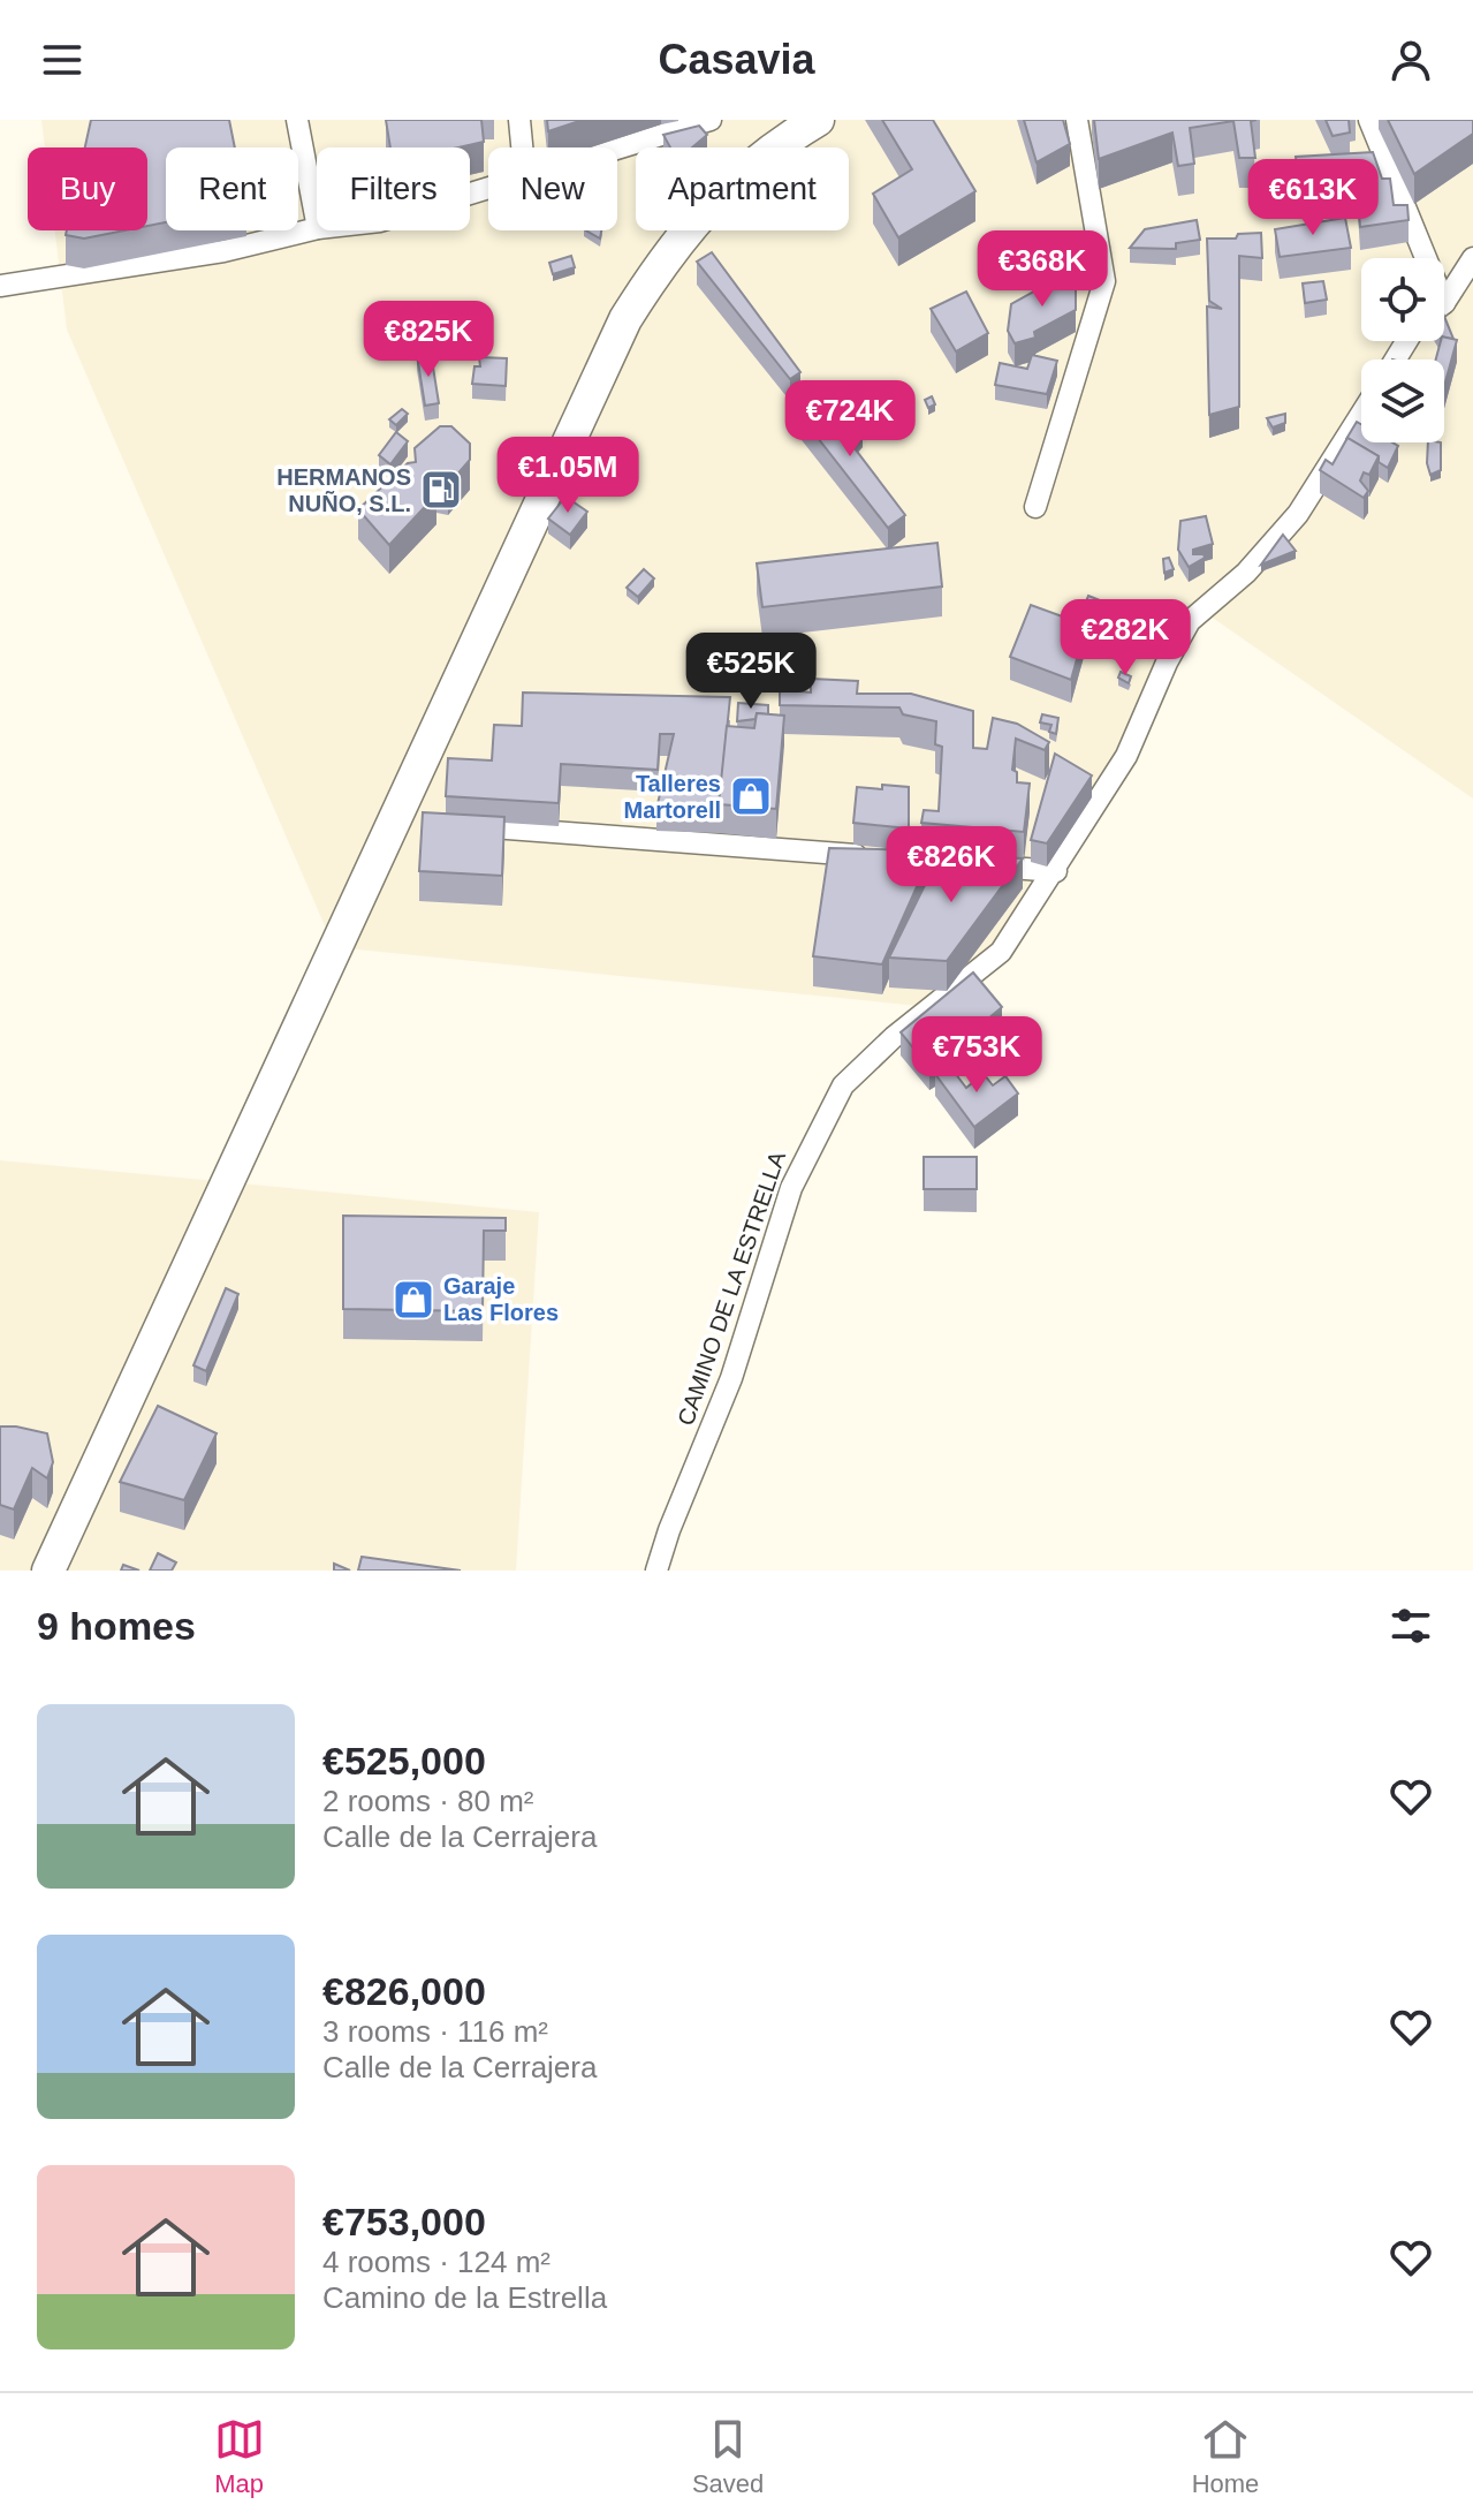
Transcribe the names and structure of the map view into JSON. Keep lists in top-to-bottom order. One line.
{"streets":{"street":["CAMINO DE LA ESTRELLA"]},"places":{"fuel station":["HERMANOS NUÑO, S.L."],"shop":["Talleres Martorell","Garaje Las Flores"]},"page":{"header":"Casavia","chip":["Buy","Rent","Filters","New","Apartment"],"price":["€613K","€368K","€825K","€724K","€1.05M","€282K","€525K","€826K","€753K"],"heading":"9 homes","list":[{"name":"€525,000","note":"2 rooms · 80 m² · Calle de la Cerrajera"},{"name":"€826,000","note":"3 rooms · 116 m² · Calle de la Cerrajera"},{"name":"€753,000","note":"4 rooms · 124 m² · Camino de la Estrella"}],"tabs":["Map","Saved","Home"]}}
